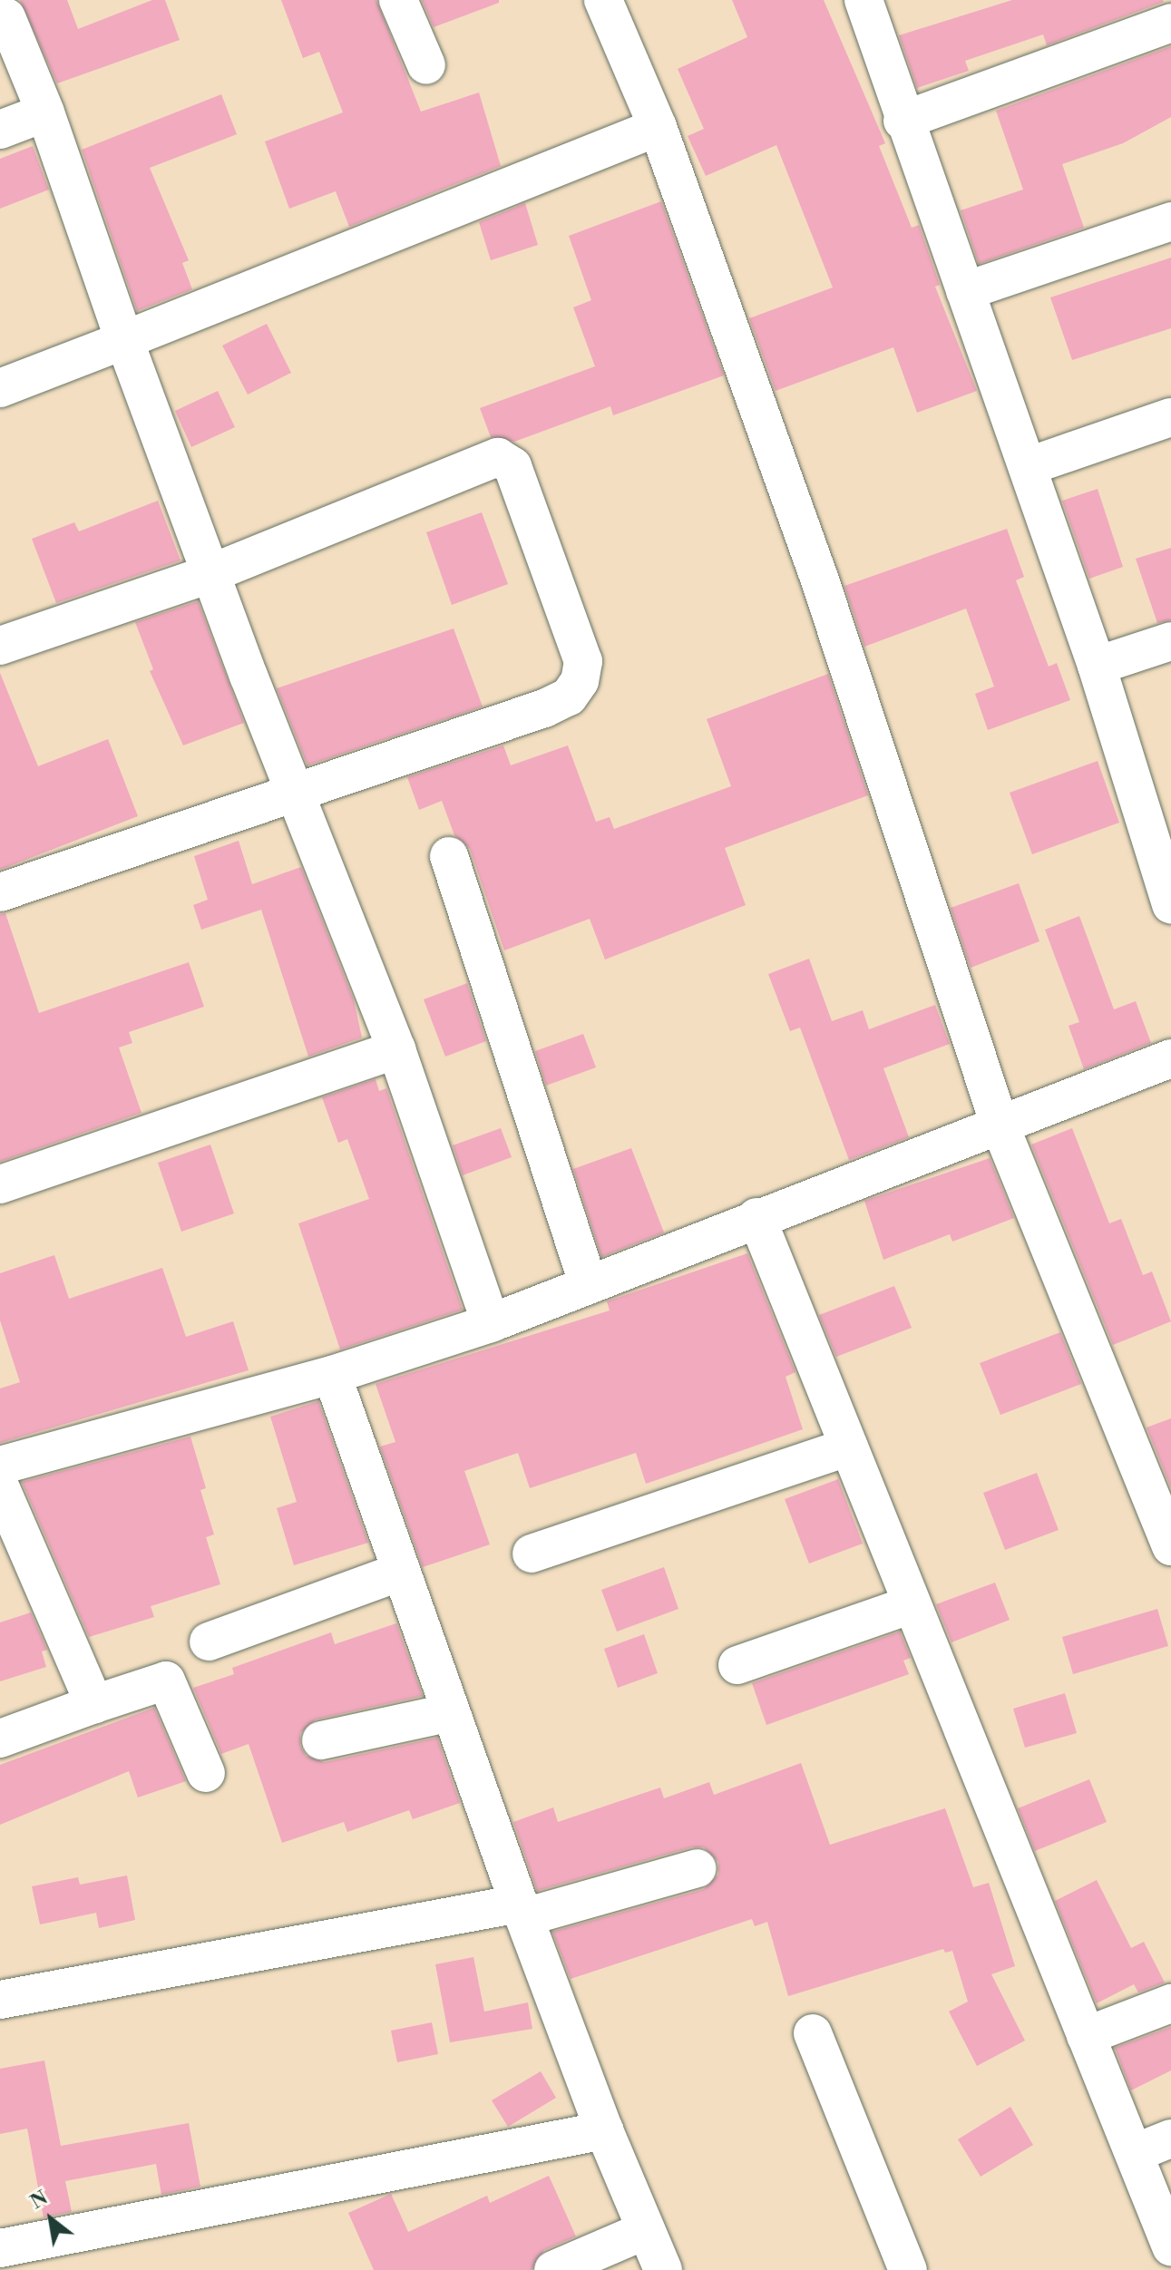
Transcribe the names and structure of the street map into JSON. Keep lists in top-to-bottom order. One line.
{"north":"top left"}
